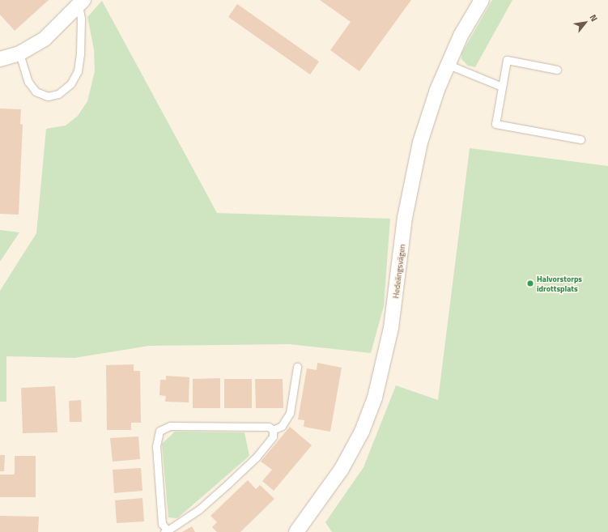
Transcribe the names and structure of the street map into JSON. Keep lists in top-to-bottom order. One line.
{"streets":{"street":["Hedeängsvägen"]},"places":["Halvorstorps idrottsplats"],"north":"top right"}
